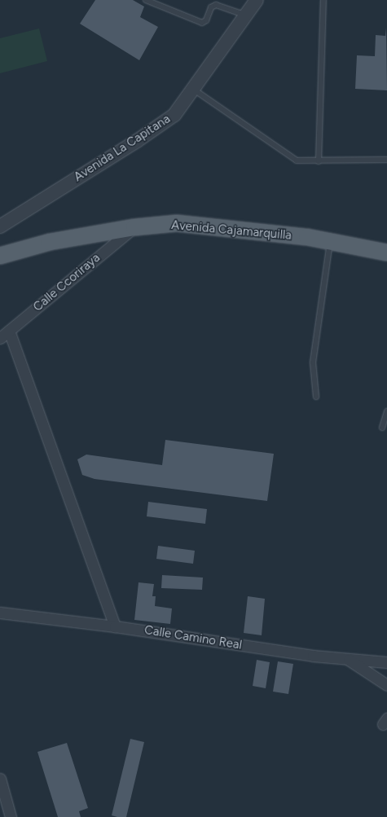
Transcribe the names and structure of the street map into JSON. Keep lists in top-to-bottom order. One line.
{"streets":{"main road":["Avenida Cajamarquilla"],"street":["Avenida La Capitana","Calle Ccoriraya","Calle Camino Real"]},"crossings":[["Avenida Cajamarquilla","Calle Ccoriraya"]]}
